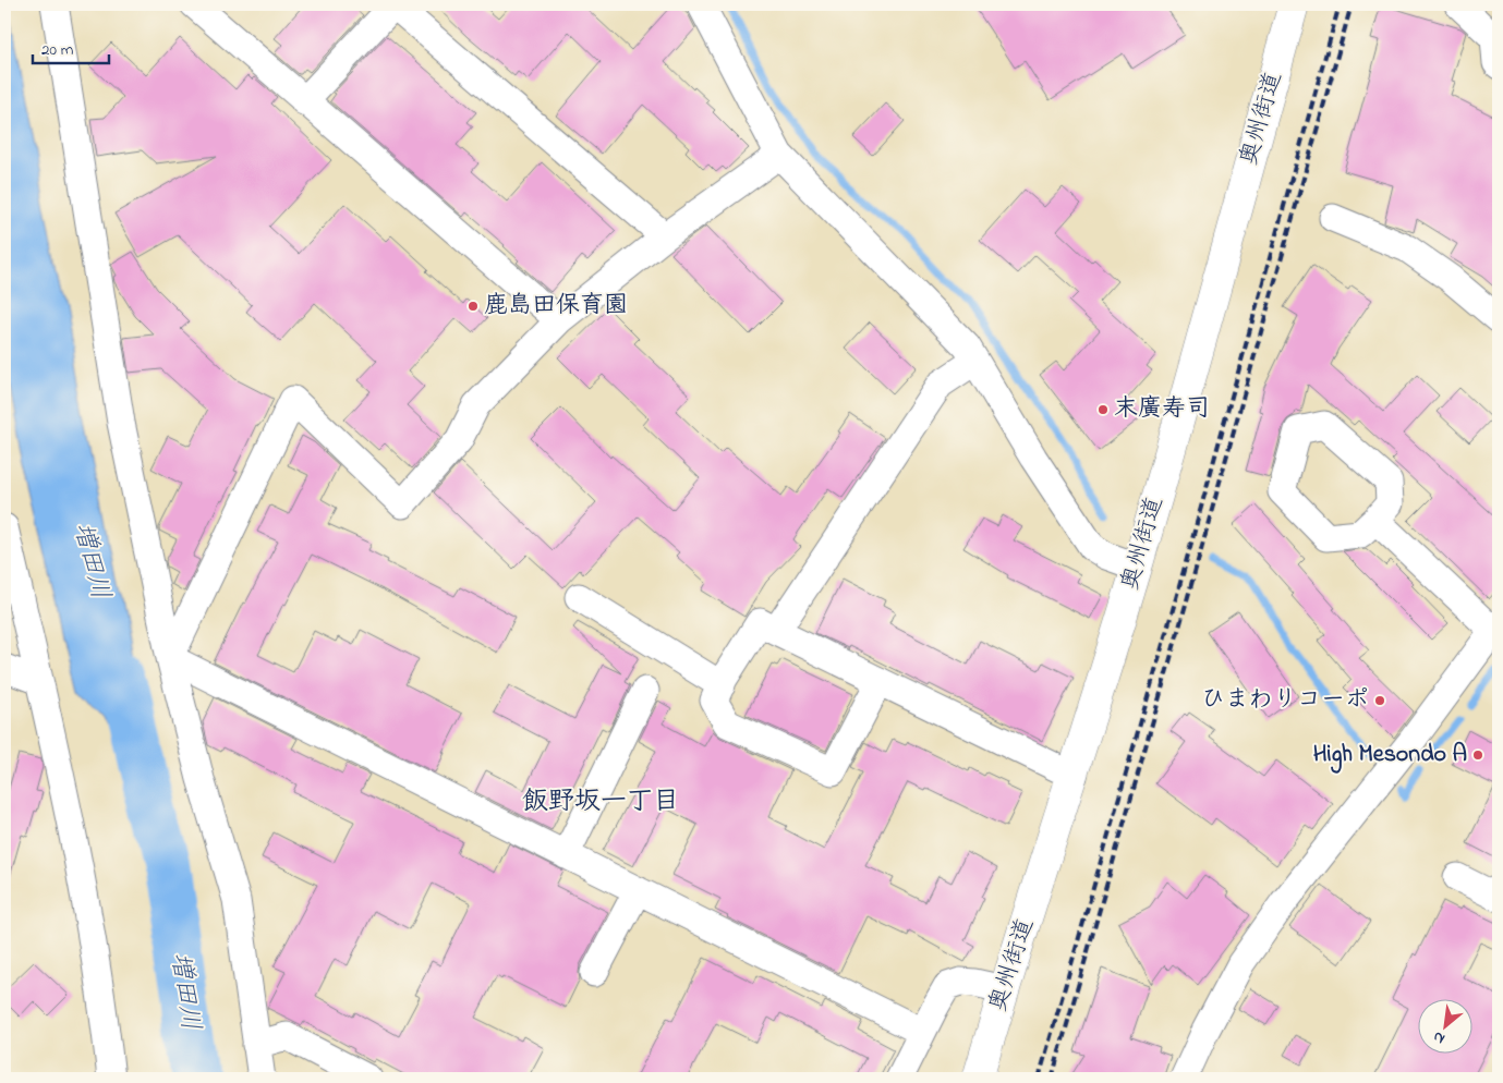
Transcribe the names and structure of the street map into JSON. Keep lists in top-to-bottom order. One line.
{"streets":{"main road":["奥州街道"]},"districts":["飯野坂一丁目"],"water":["増田川"],"places":["鹿島田保育園","末廣寿司","ひまわりコーポ","High Mesondo A"],"scale_bar":"20 m","north":"bottom left"}
